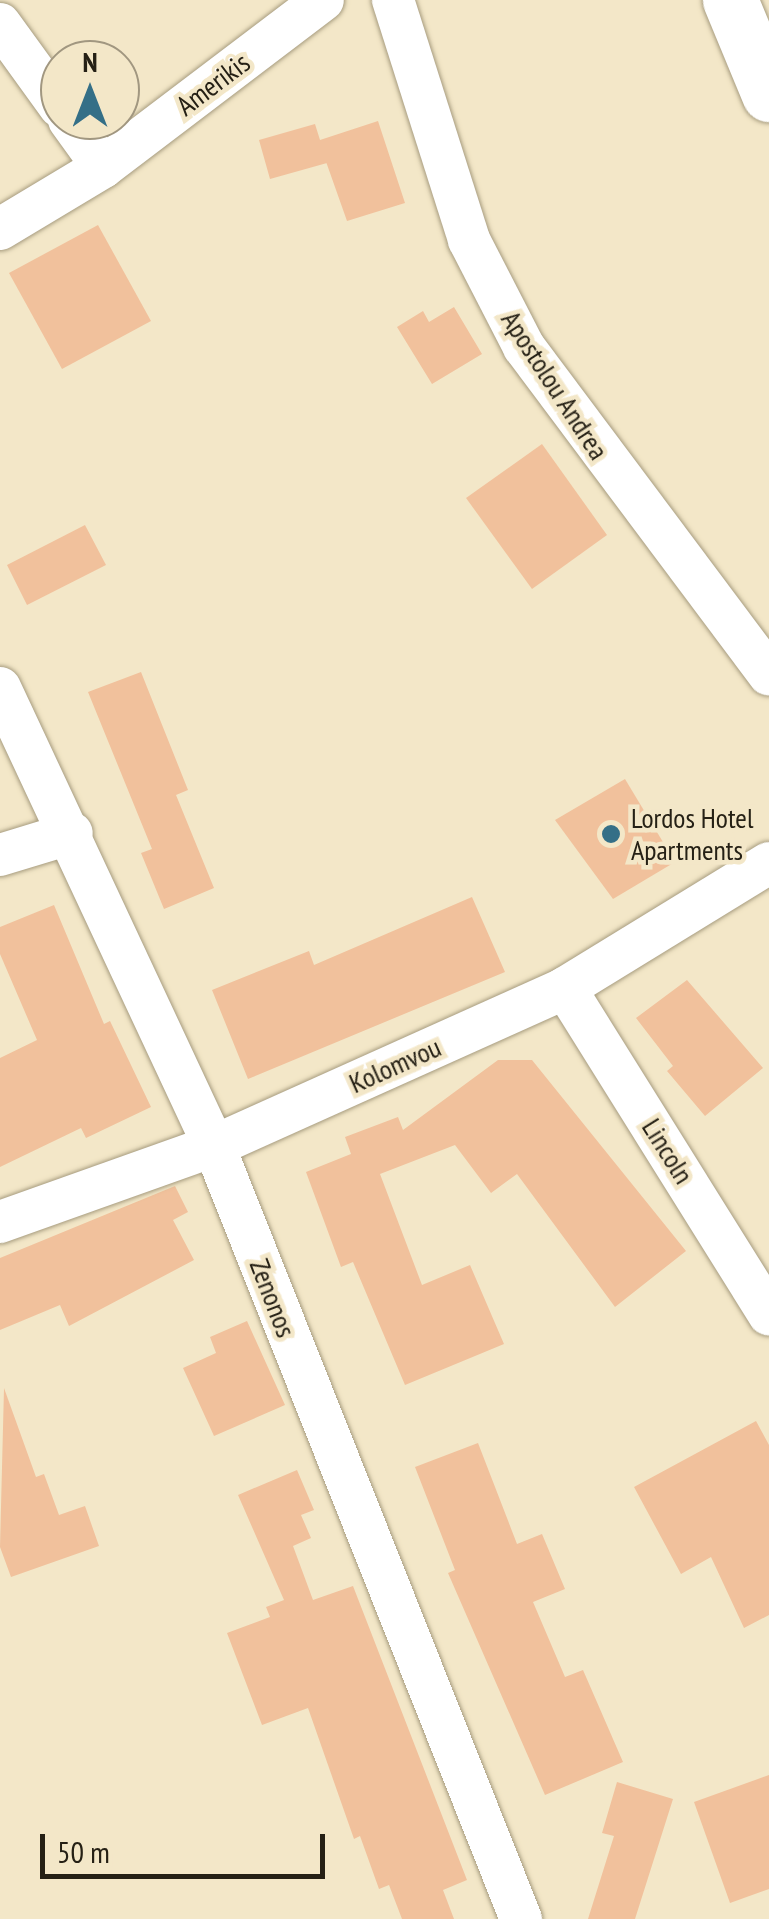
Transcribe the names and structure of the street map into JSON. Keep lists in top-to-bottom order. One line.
{"streets":{"street":["Amerikis","Apostolou Andrea","Kolomvou","Lincoln","Zenonos"]},"crossings":[["Kolomvou","Lincoln"],["Kolomvou","Zenonos"]],"places":["Lordos Hotel Apartments"],"scale_bar":"50 m","north":"top"}
